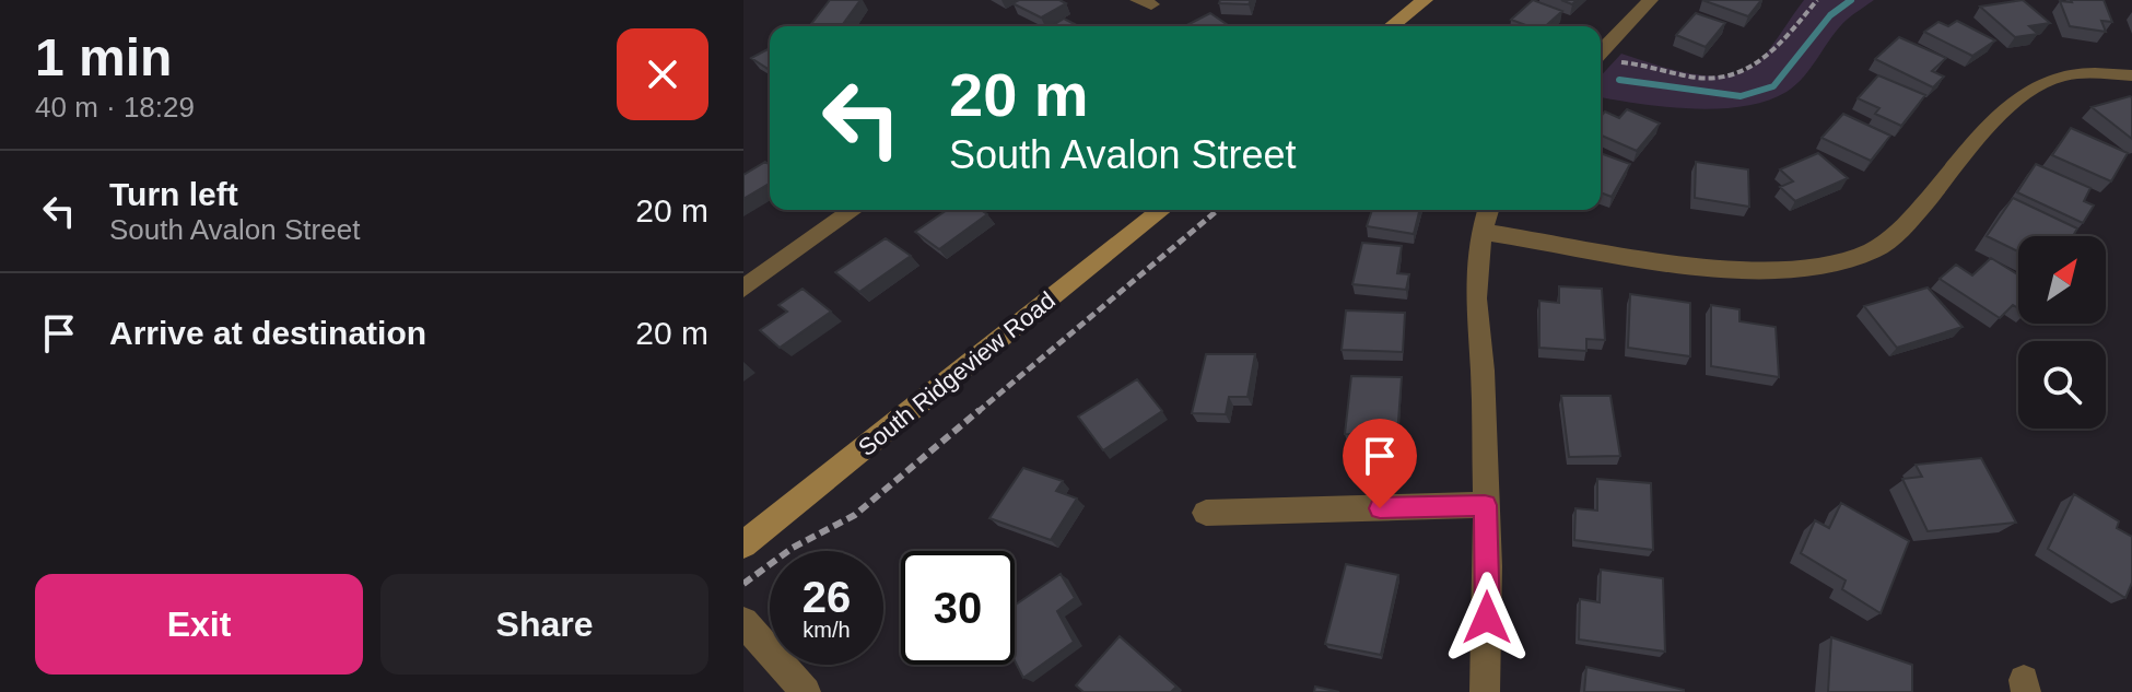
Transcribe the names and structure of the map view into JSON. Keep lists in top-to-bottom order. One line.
{"streets":{"main road":["South Ridgeview Road"]},"north":"top right","page":{"heading":["1 min","40 m · 18:29"],"turn":["20 m","South Avalon Street"],"list":[{"name":"Turn left","note":"South Avalon Street","value":"20 m"},{"name":"Arrive at destination","value":"20 m"}],"speed":"26 km/h","limit":"30","buttons":["Exit","Share"]}}
